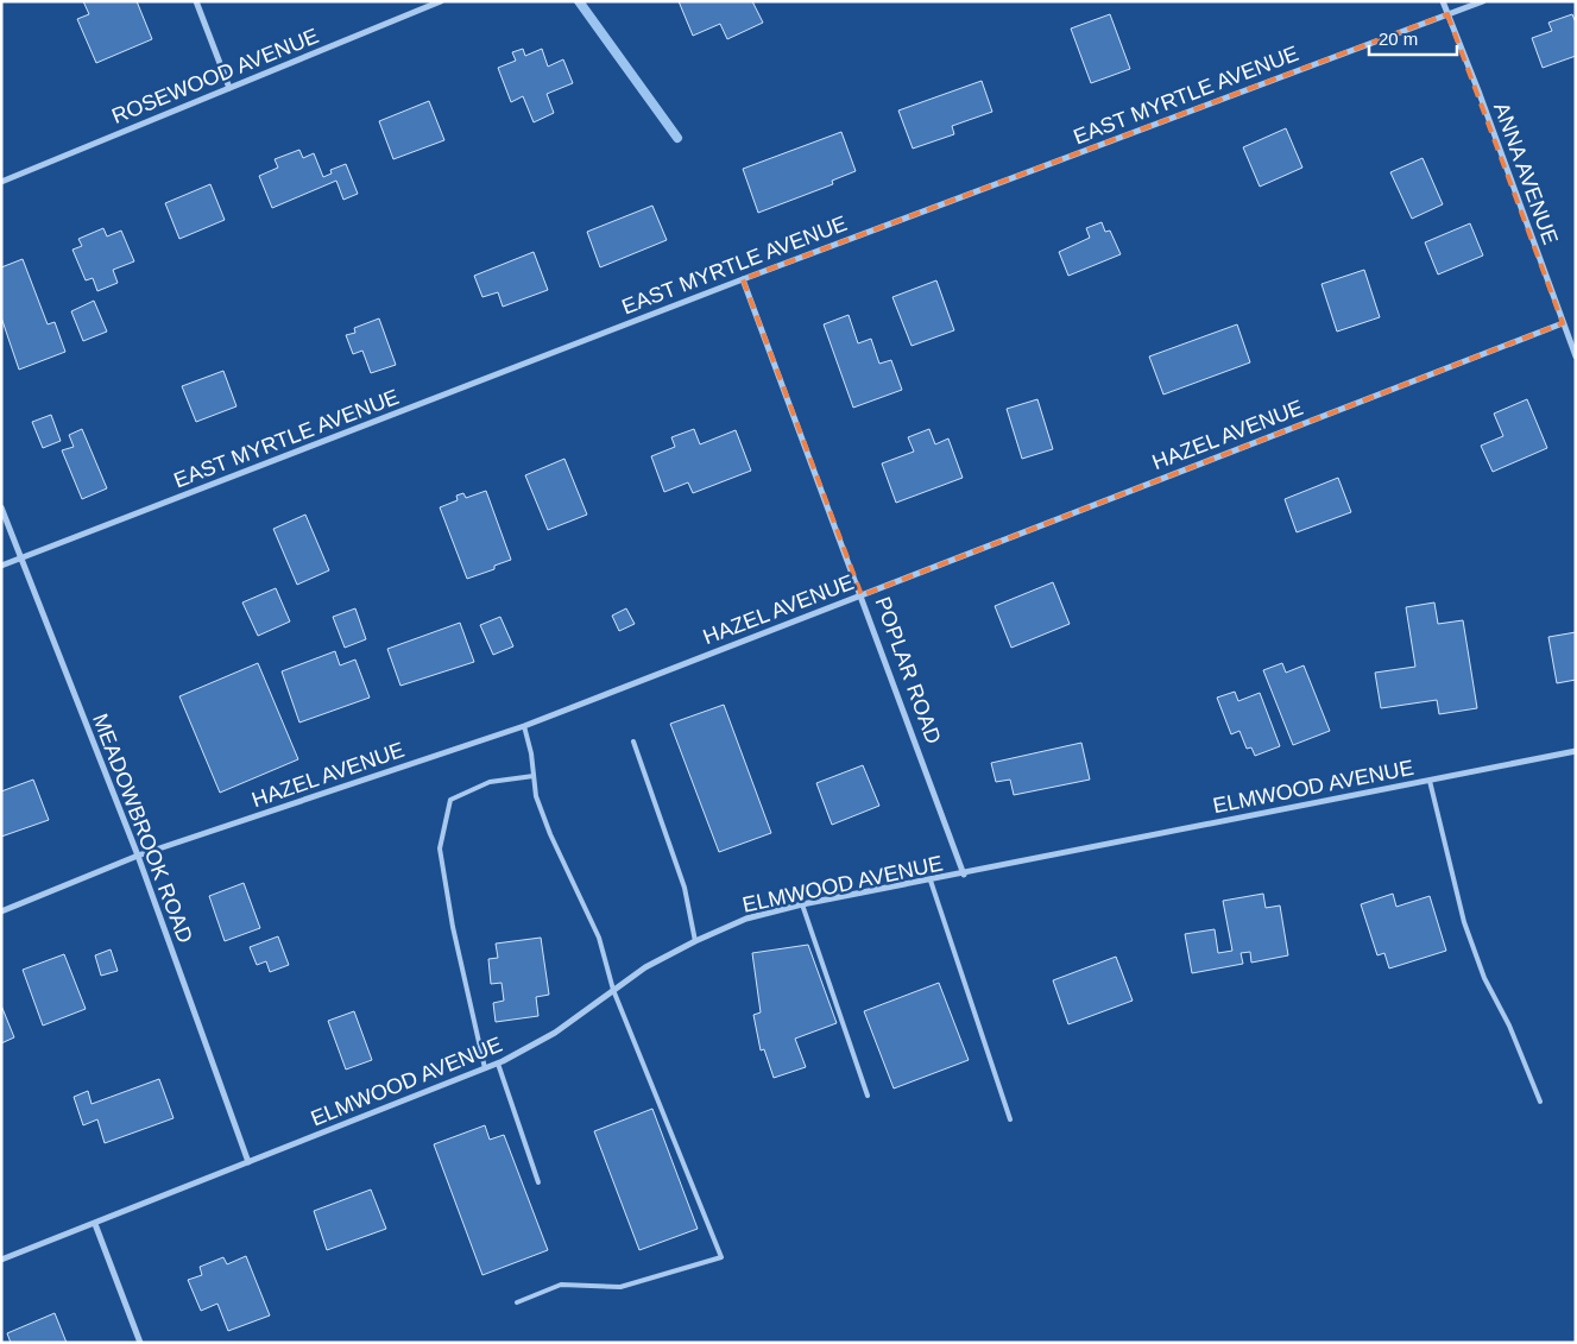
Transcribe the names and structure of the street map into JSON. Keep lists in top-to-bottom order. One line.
{"streets":{"street":["ROSEWOOD AVENUE","EAST MYRTLE AVENUE","ANNA AVENUE","HAZEL AVENUE","POPLAR ROAD","ELMWOOD AVENUE","MEADOWBROOK ROAD"]},"crossings":[["EAST MYRTLE AVENUE","ANNA AVENUE"],["EAST MYRTLE AVENUE","POPLAR ROAD"],["EAST MYRTLE AVENUE","MEADOWBROOK ROAD"],["ANNA AVENUE","HAZEL AVENUE"],["HAZEL AVENUE","POPLAR ROAD"],["HAZEL AVENUE","MEADOWBROOK ROAD"],["POPLAR ROAD","ELMWOOD AVENUE"],["ELMWOOD AVENUE","MEADOWBROOK ROAD"]],"scale_bar":"20 m"}
